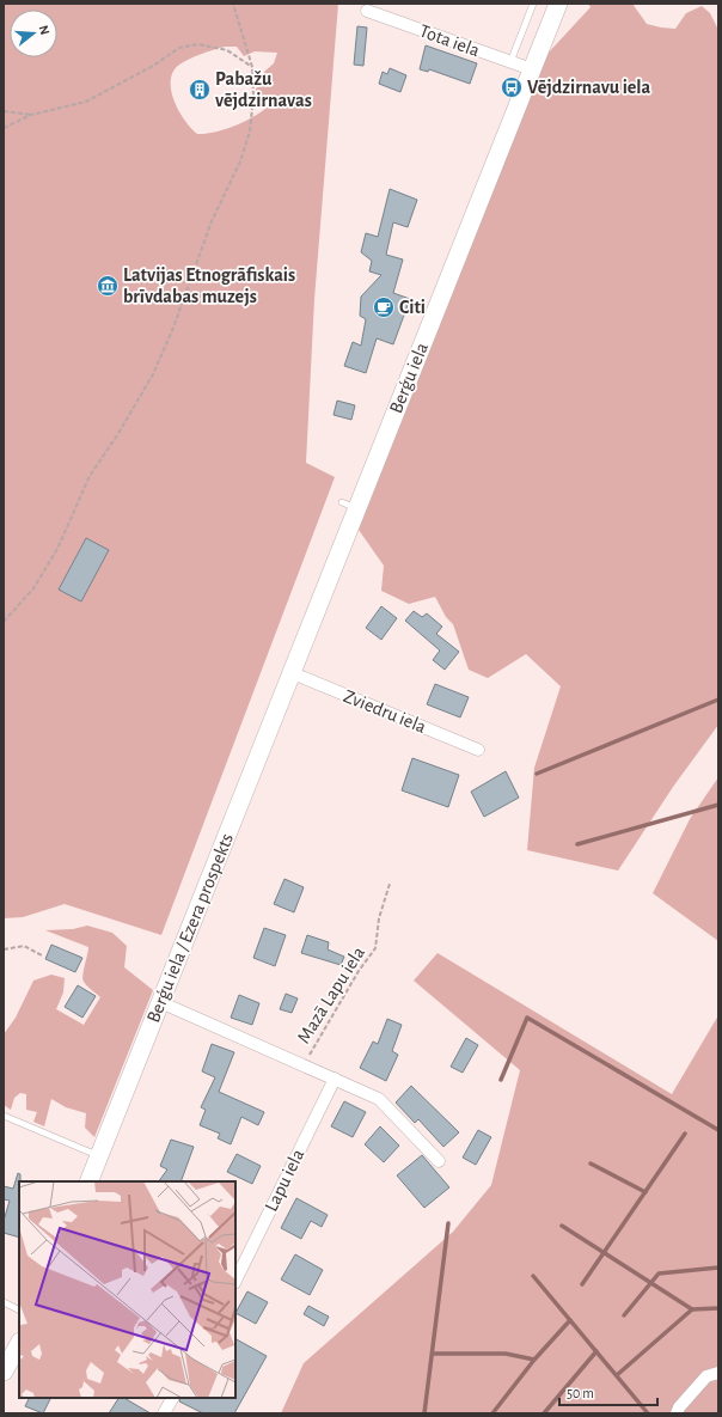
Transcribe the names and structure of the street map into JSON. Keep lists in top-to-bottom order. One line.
{"streets":{"main road":["Berģu iela","Berģu iela / Ezera prospekts"],"street":["Tota iela","Zviedru iela","Lapu iela"],"path":["Mazā Lapu iela"]},"crossings":[["Tota iela","Berģu iela"],["Berģu iela","Zviedru iela"],["Berģu iela","Berģu iela / Ezera prospekts"],["Zviedru iela","Berģu iela / Ezera prospekts"]],"places":{"bus stop":["Vējdzirnavu iela"],"building":["Pabažu vējdzirnavas"],"museum":["Latvijas Etnogrāfiskais brīvdabas muzejs"],"cafe":["Citi"]},"scale_bar":"50 m","north":"right"}
